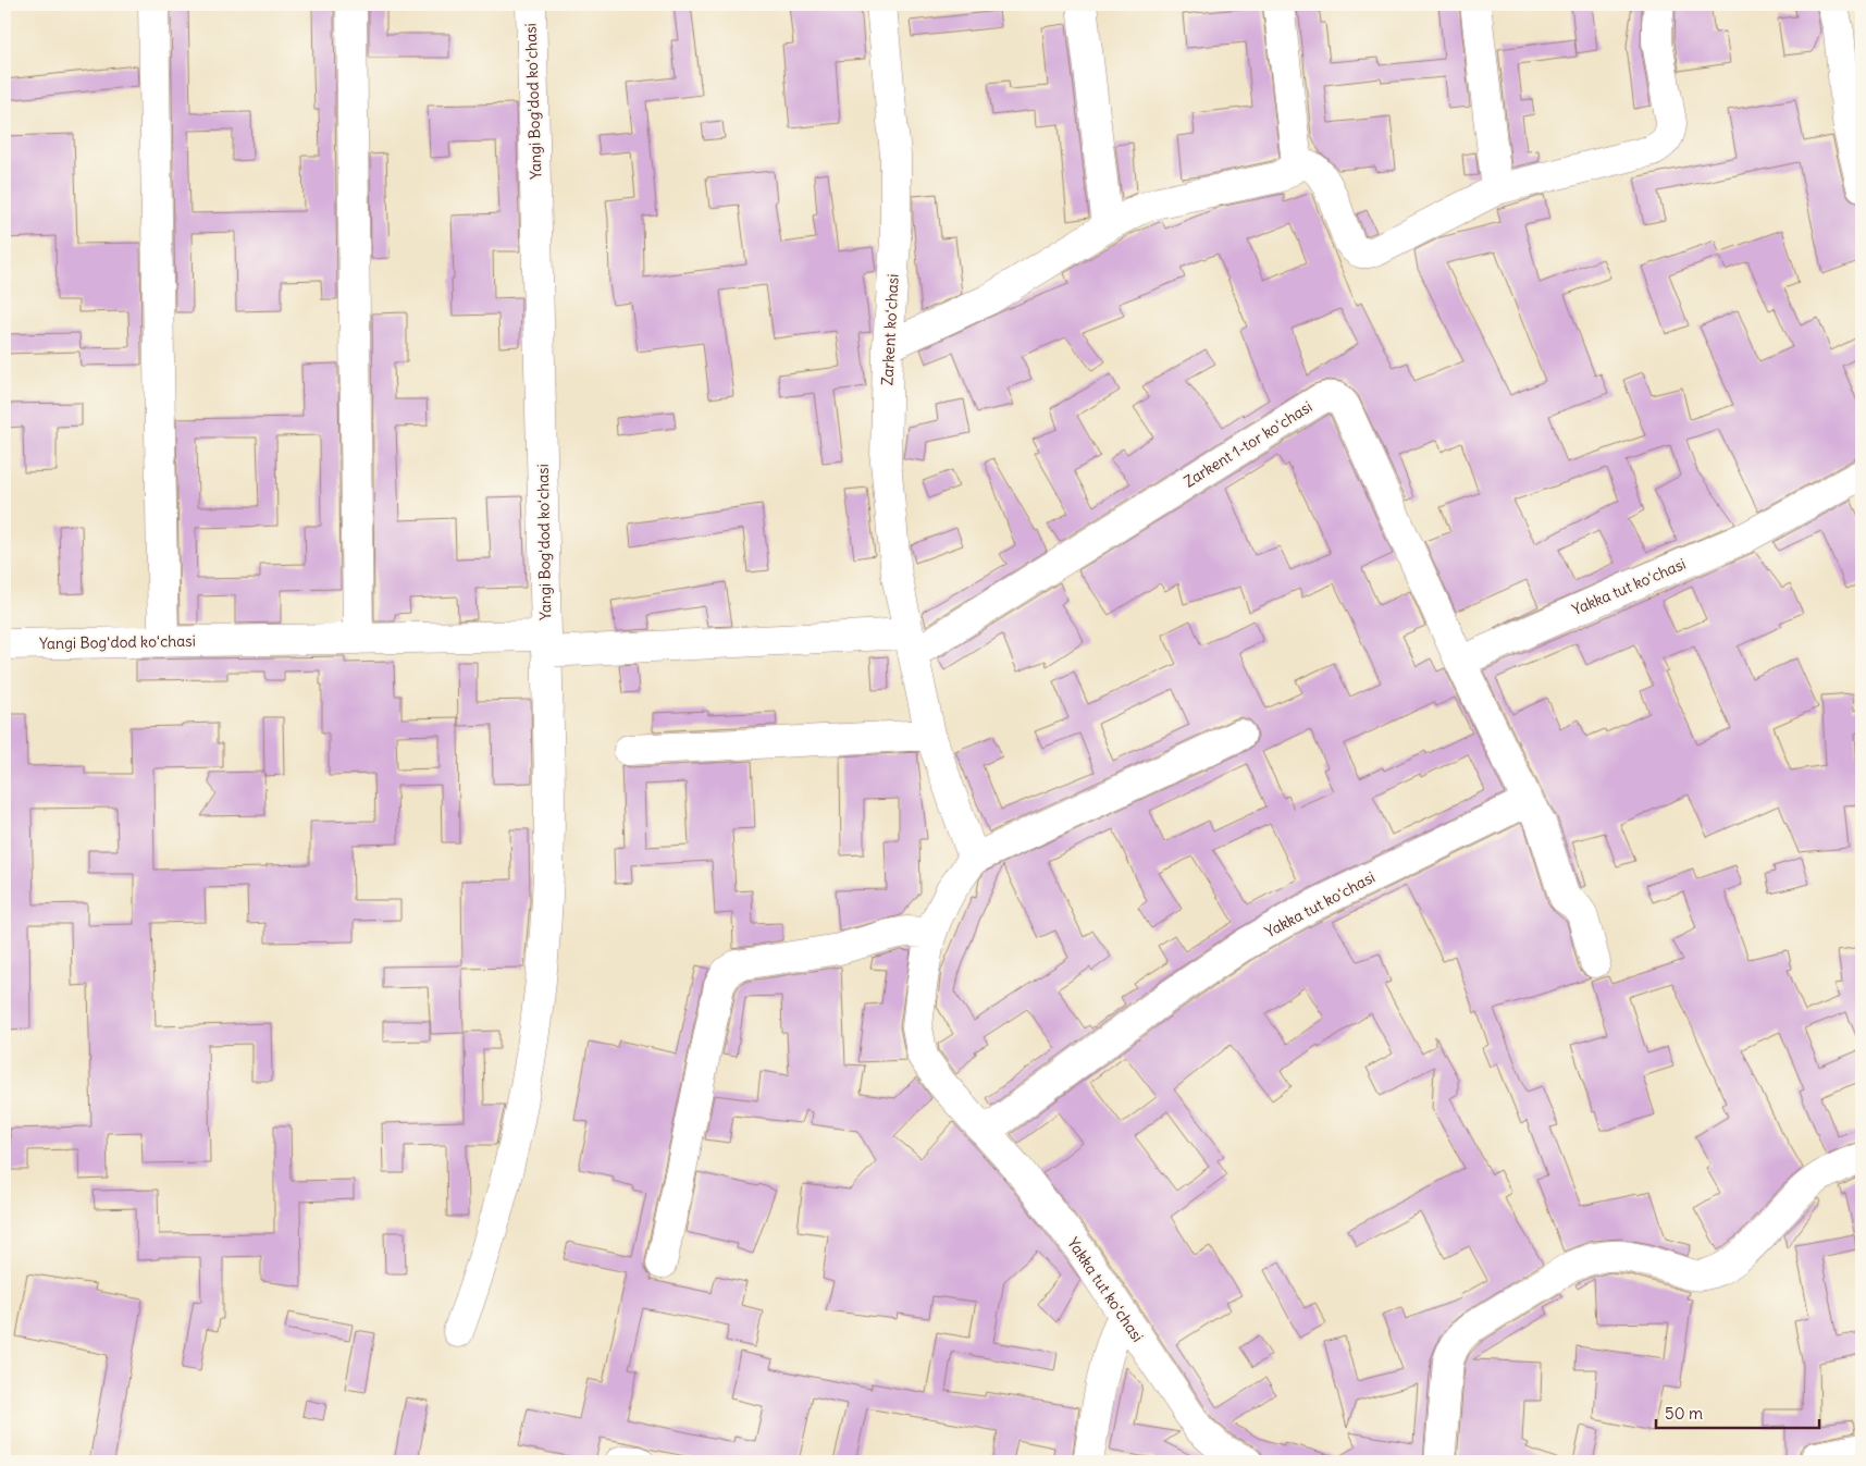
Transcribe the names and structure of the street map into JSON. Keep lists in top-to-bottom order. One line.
{"streets":{"street":["Yangi Bogʻdod koʻchasi","Zarkent koʻchasi","Zarkent 1-tor koʻchasi","Yakka tut koʻchasi"]},"crossings":[["Zarkent koʻchasi","Zarkent 1-tor koʻchasi"],["Zarkent 1-tor koʻchasi","Yakka tut koʻchasi"]],"scale_bar":"50 m"}
